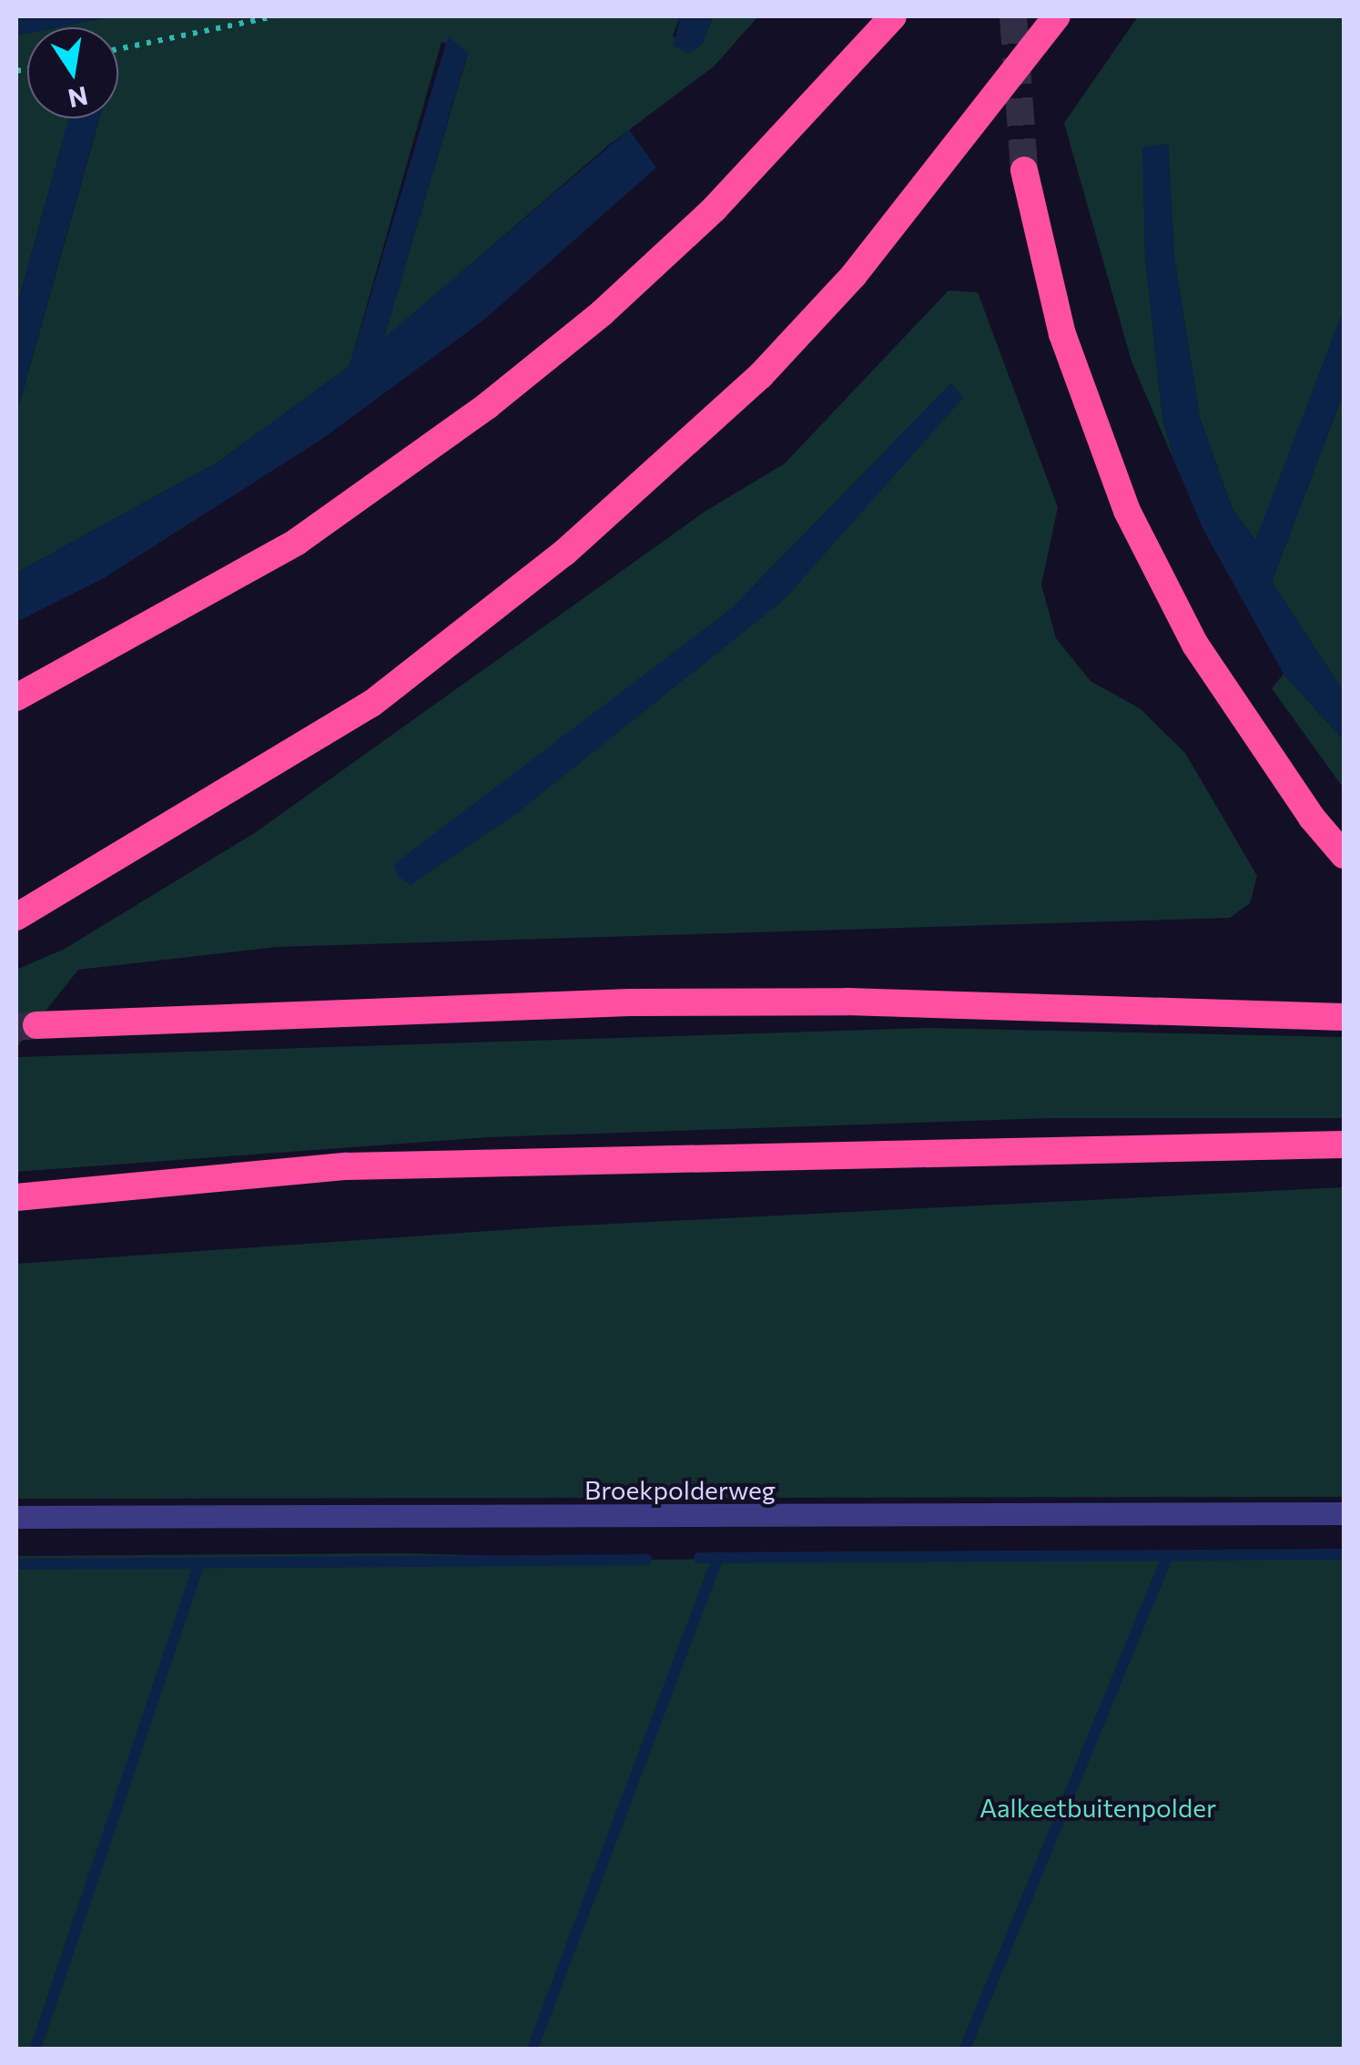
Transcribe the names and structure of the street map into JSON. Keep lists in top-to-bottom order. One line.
{"streets":{"street":["Broekpolderweg"]},"parks":["Aalkeetbuitenpolder"],"north":"bottom"}
